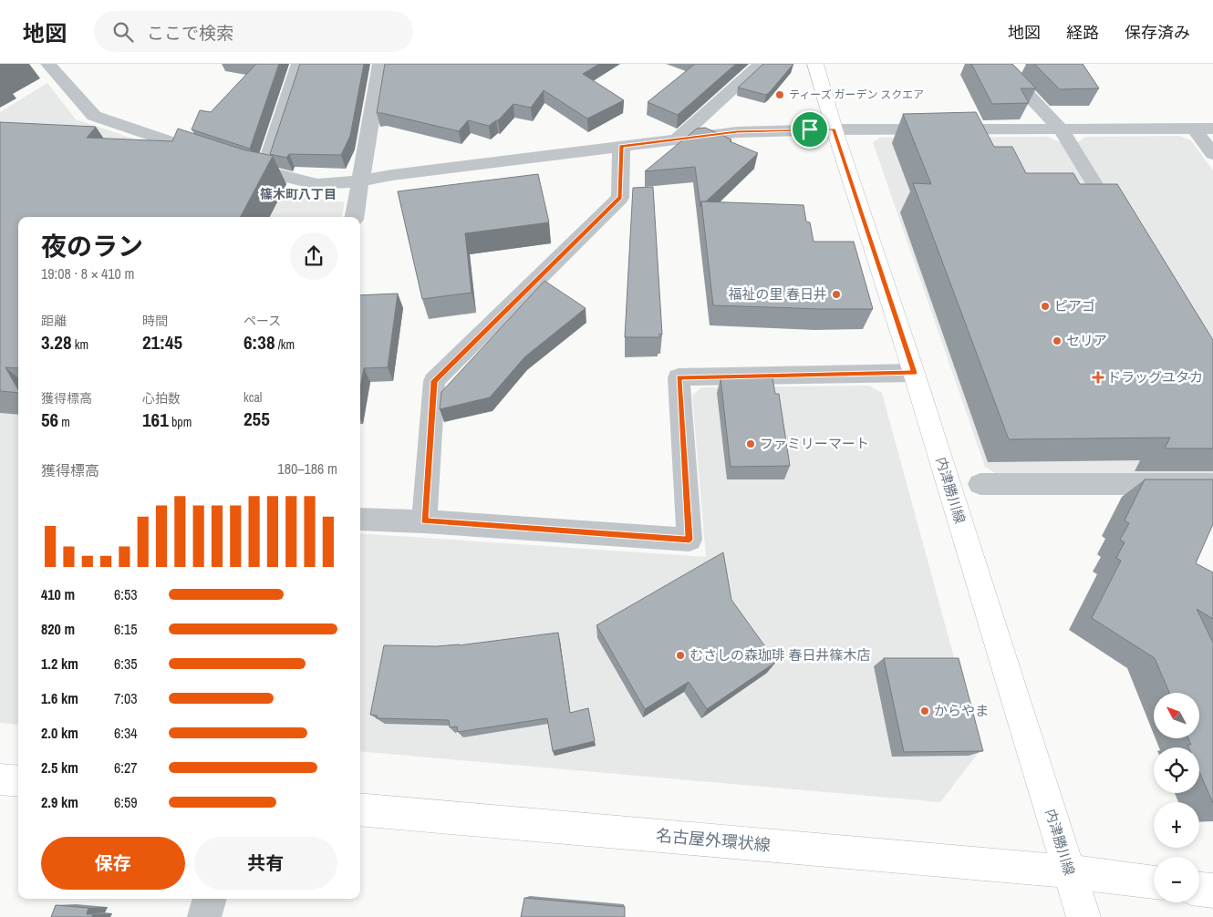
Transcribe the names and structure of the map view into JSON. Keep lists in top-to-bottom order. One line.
{"streets":{"main road":["内津勝川線","名古屋外環状線"]},"crossings":[["内津勝川線","名古屋外環状線"]],"districts":["篠木町八丁目"],"places":{"other":["ティーズ ガーデン スクエア","福祉の里 春日井","ピアゴ","セリア","ファミリーマート","むさしの森珈琲 春日井篠木店","からやま"],"health":["ドラッグユタカ"]},"north":"top left","page":{"header":"地図","search":"ここで検索","nav":["地図","経路","保存済み"],"heading":["夜のラン","19:08 · 8 × 410 m"],"stats":[["距離","3.28 km"],["時間","21:45"],["ペース","6:38 /km"],["獲得標高","56 m"],["心拍数","161 bpm"],["kcal","255"]],"chart":["獲得標高","180–186 m"],"list":[{"name":"410 m","note":"6:53"},{"name":"820 m","note":"6:15"},{"name":"1.2 km","note":"6:35"},{"name":"1.6 km","note":"7:03"},{"name":"2.0 km","note":"6:34"},{"name":"2.5 km","note":"6:27"},{"name":"2.9 km","note":"6:59"}],"map_buttons":["+","−"],"buttons":["保存","共有"]}}
